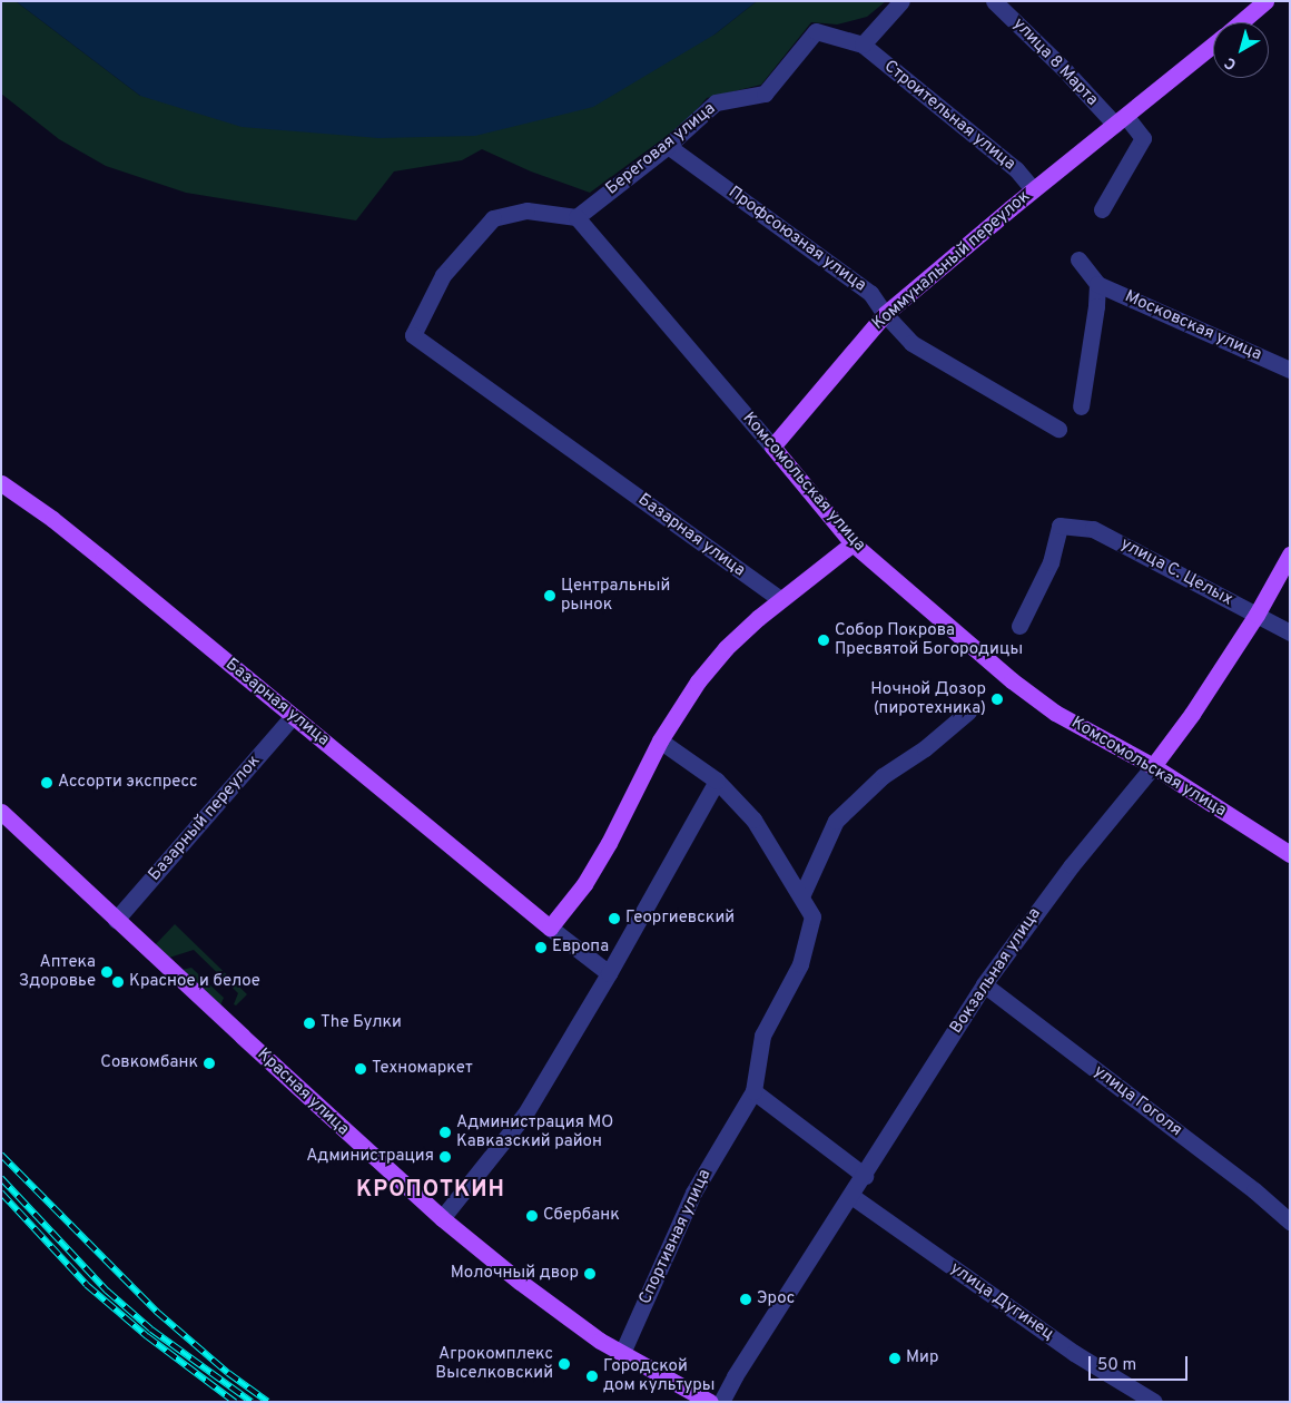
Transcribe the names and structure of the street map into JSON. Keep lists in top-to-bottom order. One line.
{"streets":{"main road":["Коммунальный переулок","Комсомольская улица","Базарная улица","Вокзальная улица","Красная улица"],"street":["улица 8 Марта","Строительная улица","Береговая улица","Профсоюзная улица","Московская улица","улица С. Целых","Базарный переулок","улица Гоголя","Спортивная улица","улица Дугинец"]},"crossings":[["улица 8 Марта","Коммунальный переулок"],["Строительная улица","Береговая улица"],["Строительная улица","Коммунальный переулок"],["Береговая улица","Профсоюзная улица"],["Береговая улица","Комсомольская улица"],["Береговая улица","Базарная улица"],["Профсоюзная улица","Коммунальный переулок"],["Коммунальный переулок","Комсомольская улица"],["Комсомольская улица","Базарная улица"],["Комсомольская улица","Вокзальная улица"],["Базарная улица","Базарный переулок"],["улица С. Целых","Вокзальная улица"],["Базарный переулок","Красная улица"],["Вокзальная улица","улица Гоголя"],["Вокзальная улица","улица Дугинец"],["Красная улица","Спортивная улица"]],"districts":["КРОПОТКИН"],"places":["Центральный рынок","Собор Покрова Пресвятой Богородицы","Ночной Дозор (пиротехника)","Ассорти экспресс","Георгиевский","Европа","Аптека Здоровье","Красное и белое","The Булки","Совкомбанк","Техномаркет","Администрация МО Кавказский район","Администрация","Сбербанк","Молочный двор","Эрос","Мир","Агрокомплекс Выселковский","Городской дом культуры"],"scale_bar":"50 m","north":"bottom left"}
